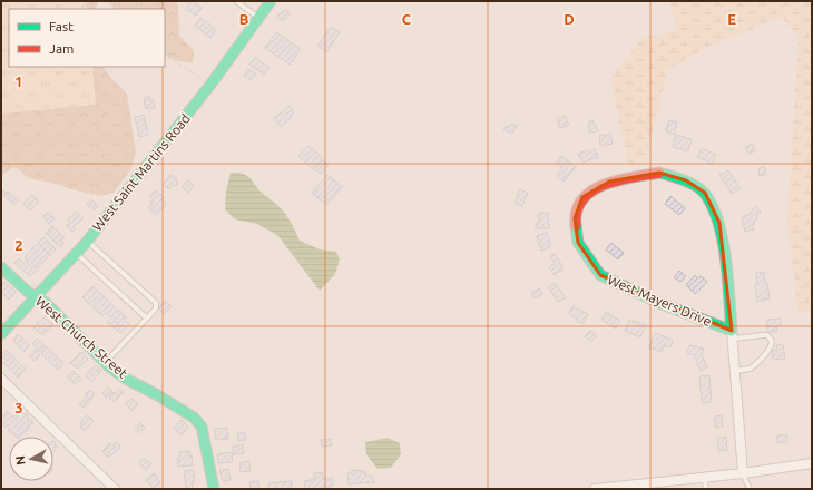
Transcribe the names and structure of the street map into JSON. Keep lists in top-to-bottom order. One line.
{"streets":{"street":["West Saint Martins Road","West Mayers Drive","West Church Street"]},"crossings":[["West Saint Martins Road","West Church Street"]],"legend":["Fast","Jam"],"north":"left","grid":{"columns":["B","C","D","E"],"rows":["1","2","3"]}}
